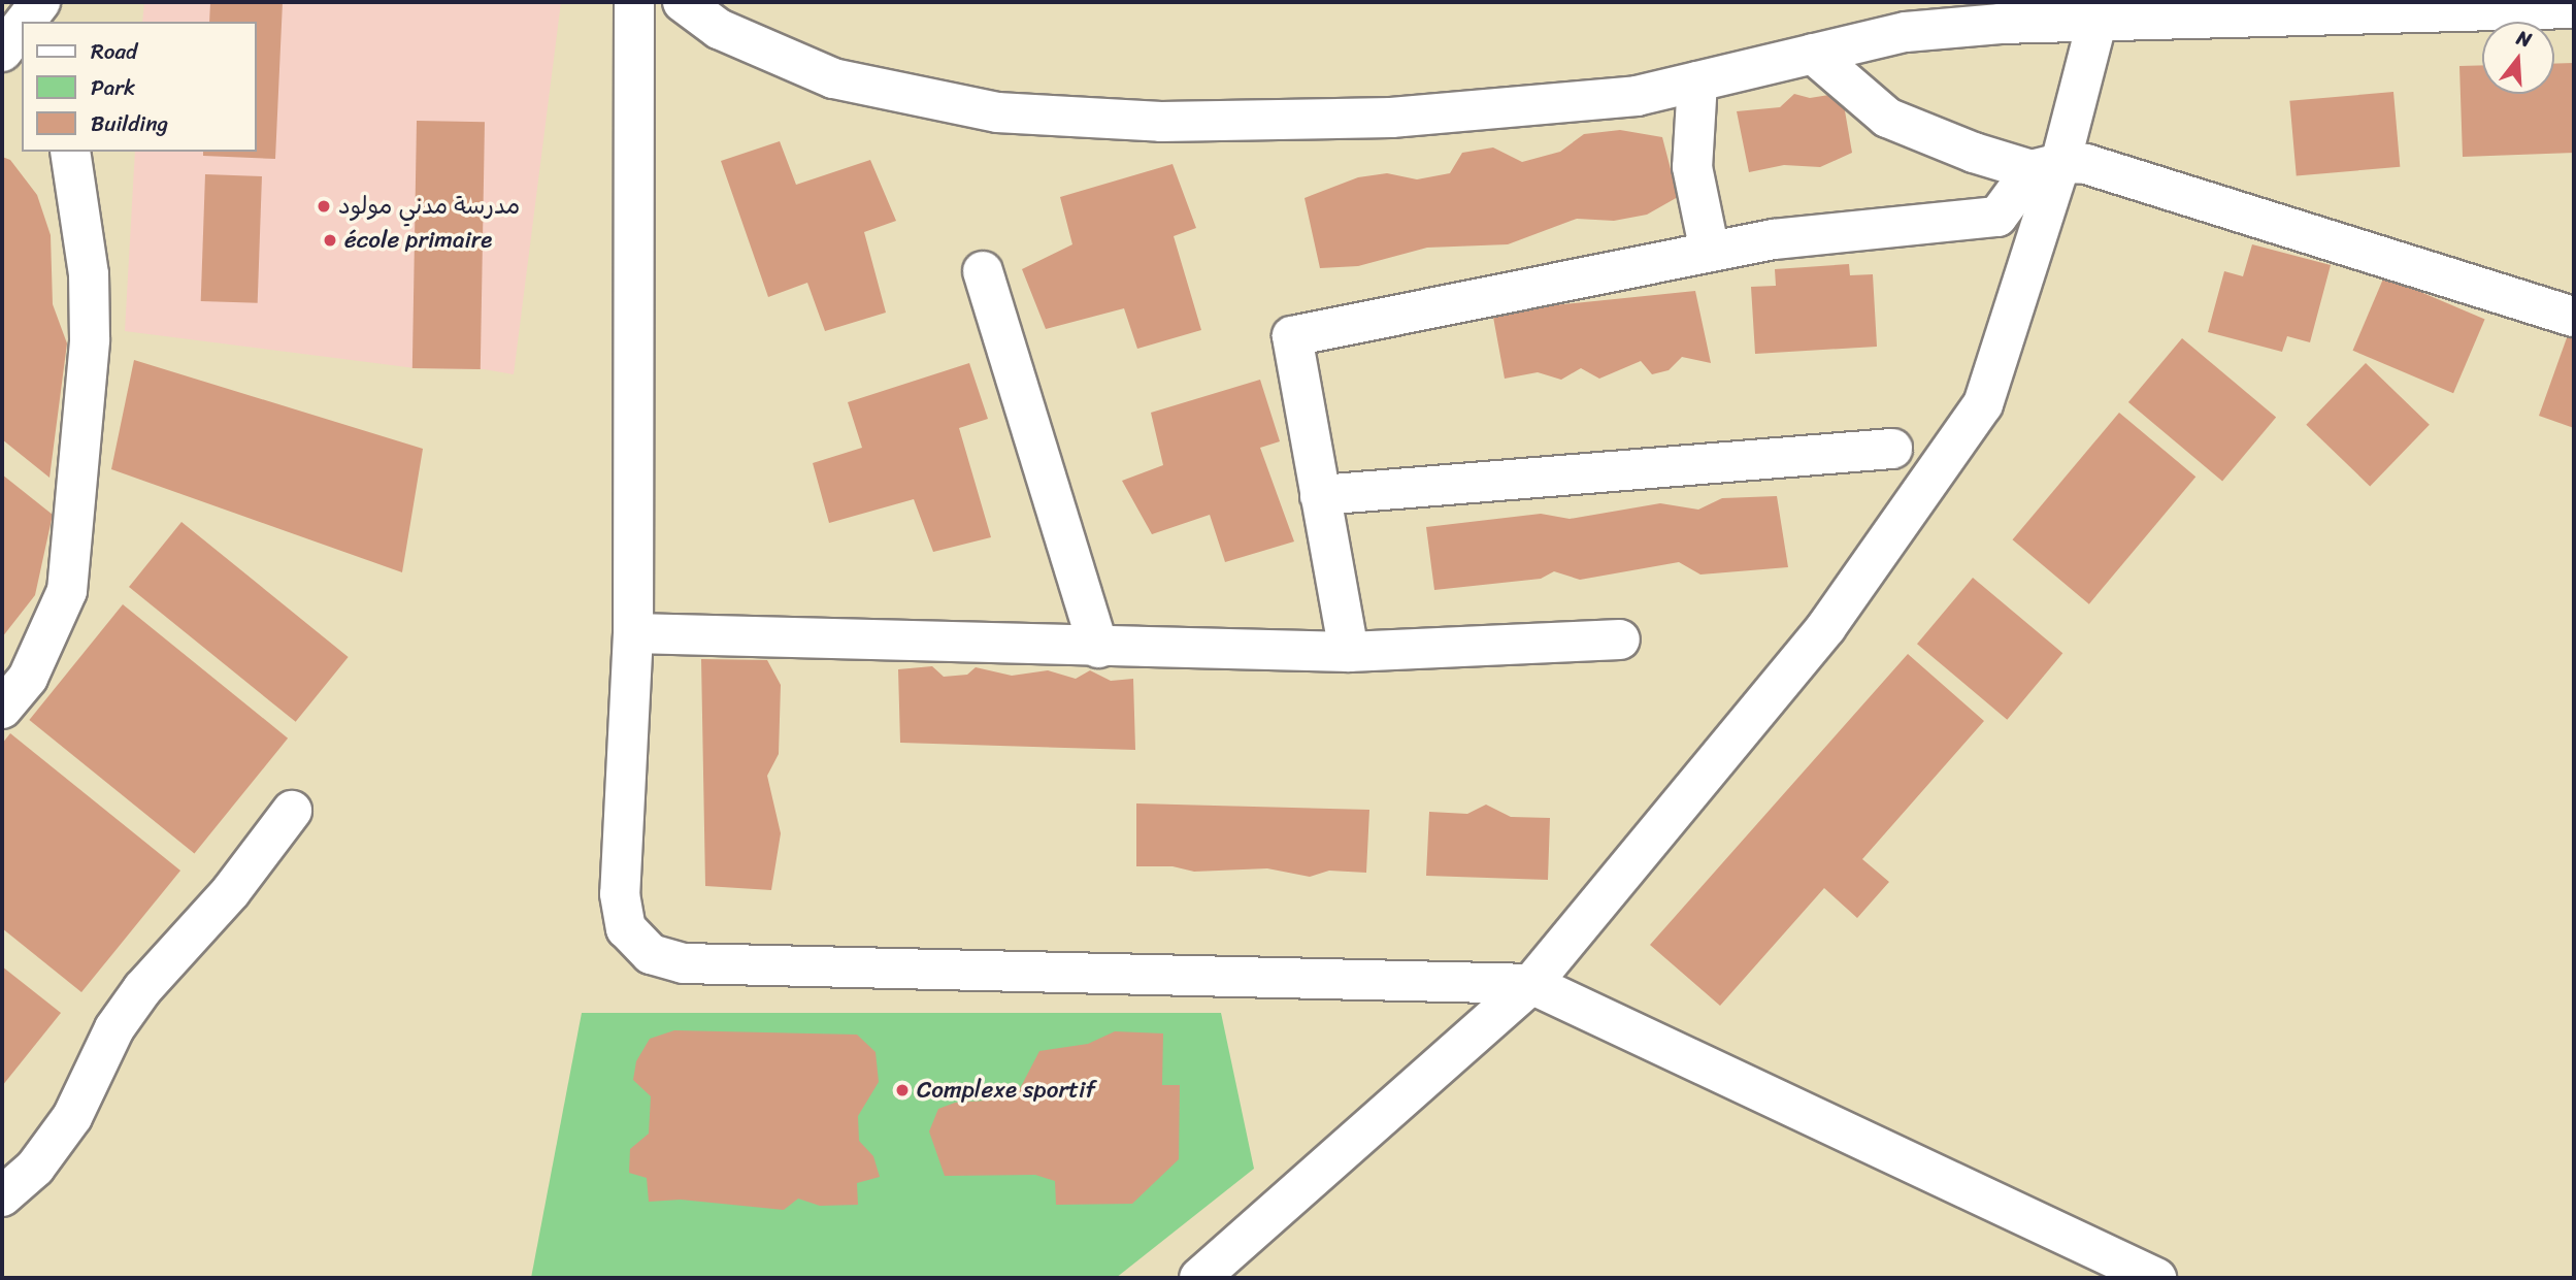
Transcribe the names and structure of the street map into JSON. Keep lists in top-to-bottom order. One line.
{"places":["مدرسة مدني مولود","école primaire","Complexe sportif"],"legend":["Road","Park","Building"],"north":"top"}
